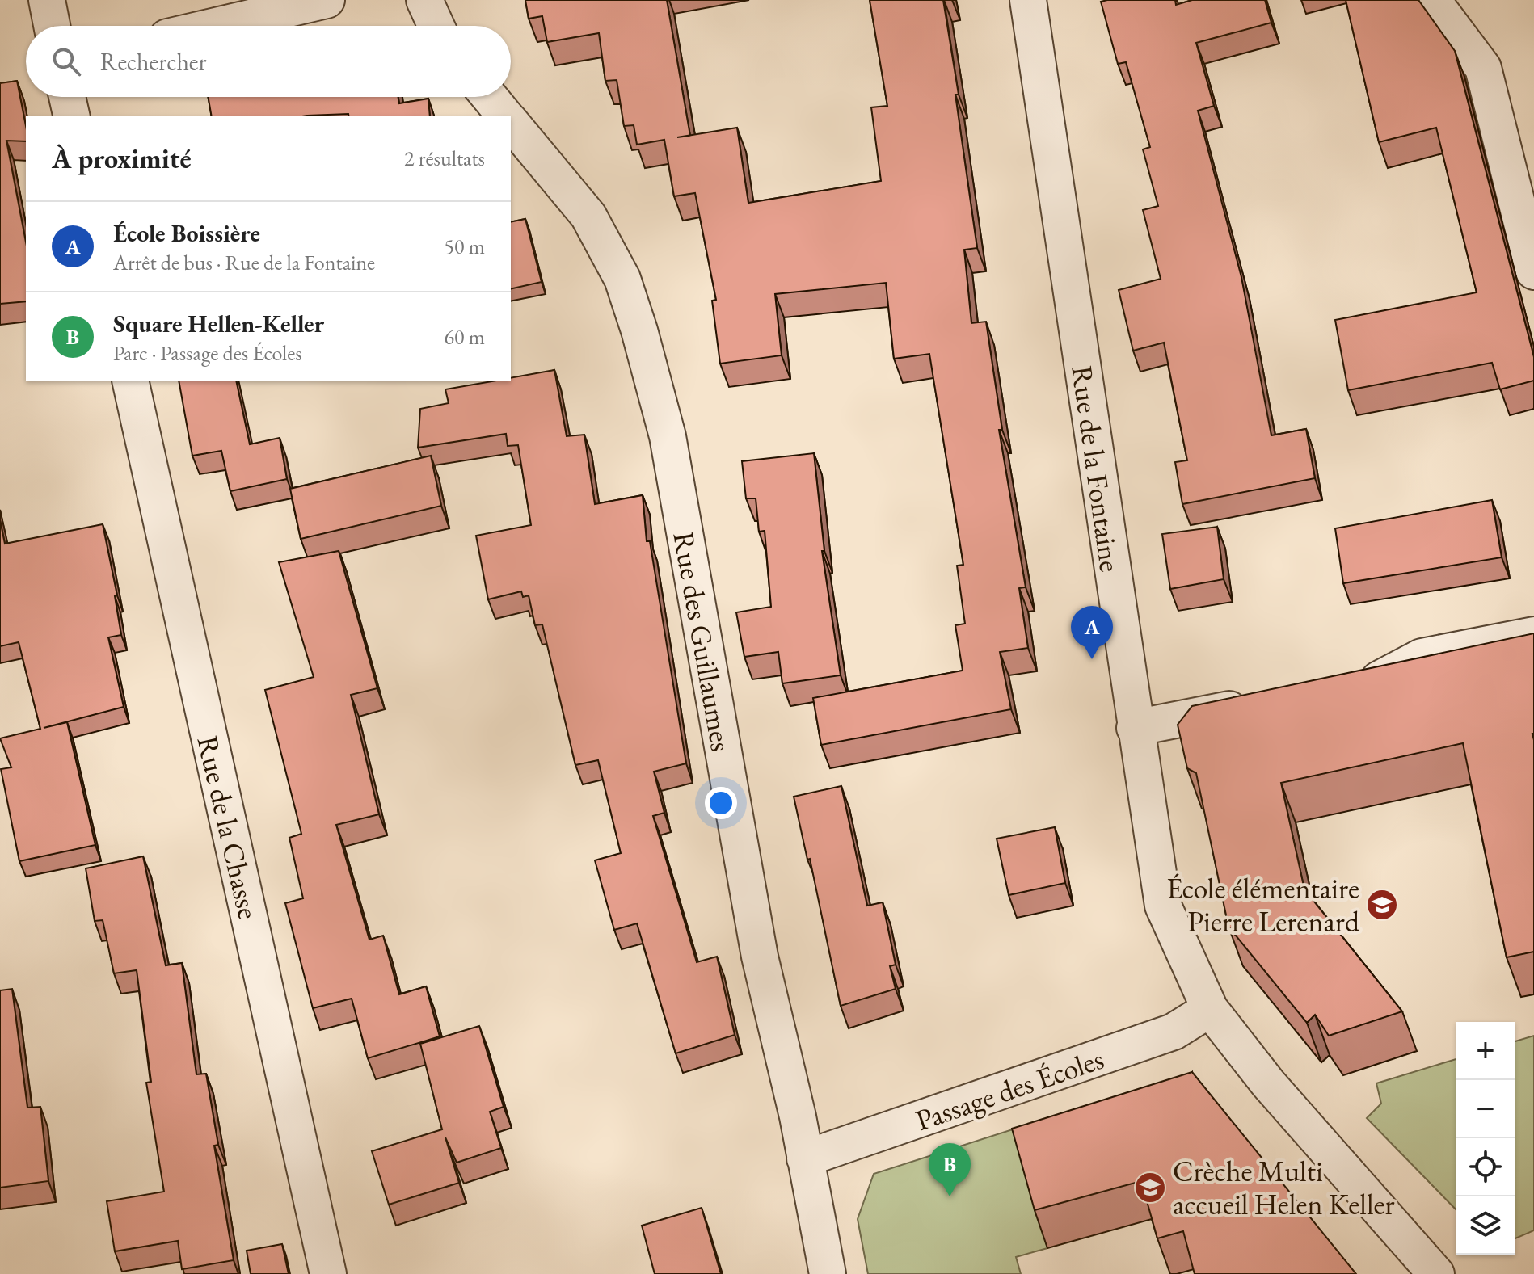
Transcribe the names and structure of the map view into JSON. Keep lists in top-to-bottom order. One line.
{"streets":{"street":["Rue de la Fontaine","Rue des Guillaumes","Rue de la Chasse","Passage des Écoles"]},"crossings":[["Rue de la Fontaine","Passage des Écoles"],["Rue des Guillaumes","Passage des Écoles"]],"places":{"school or university":["École élémentaire Pierre Lerenard","Crèche Multi accueil Helen Keller"]},"page":{"search":"Rechercher","heading":["À proximité","2 résultats"],"list":[{"mark":"A","name":"École Boissière","note":"Arrêt de bus · Rue de la Fontaine","value":"50 m"},{"mark":"B","name":"Square Hellen-Keller","note":"Parc · Passage des Écoles","value":"60 m"}],"pins":["A","B"],"map_buttons":["+","−"]}}
